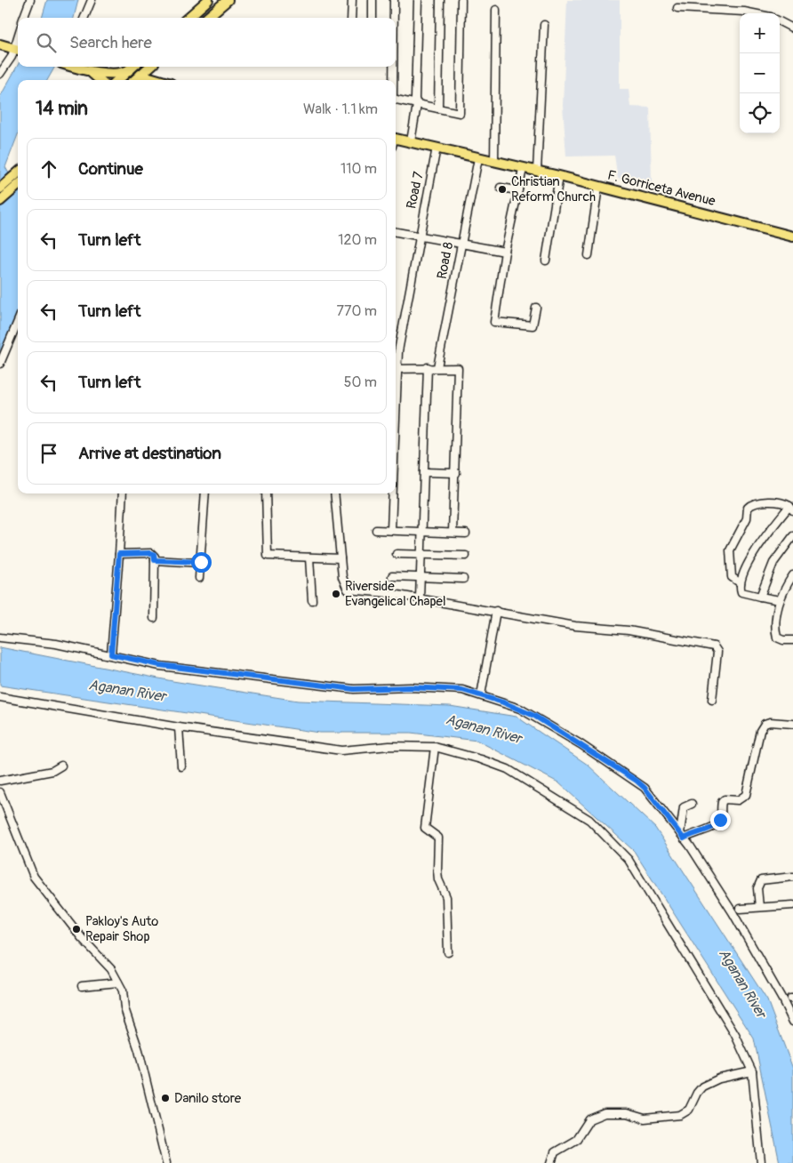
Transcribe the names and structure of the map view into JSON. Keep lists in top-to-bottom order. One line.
{"streets":{"main road":["F. Gorriceta Avenue"],"street":["Road 7","Road 8"]},"crossings":[["F. Gorriceta Avenue","Road 7"],["F. Gorriceta Avenue","Road 8"]],"water":["Aganan River"],"places":["Christian Reform Church","Riverside Evangelical Chapel","Pakloy's Auto Repair Shop","Danilo store"],"page":{"map_buttons":["+","−"],"search":"Search here","heading":["14 min","Walk · 1.1 km"],"list":[["Continue","110 m"],["Turn left","120 m"],["Turn left","770 m"],["Turn left","50 m"],"Arrive at destination"]}}
